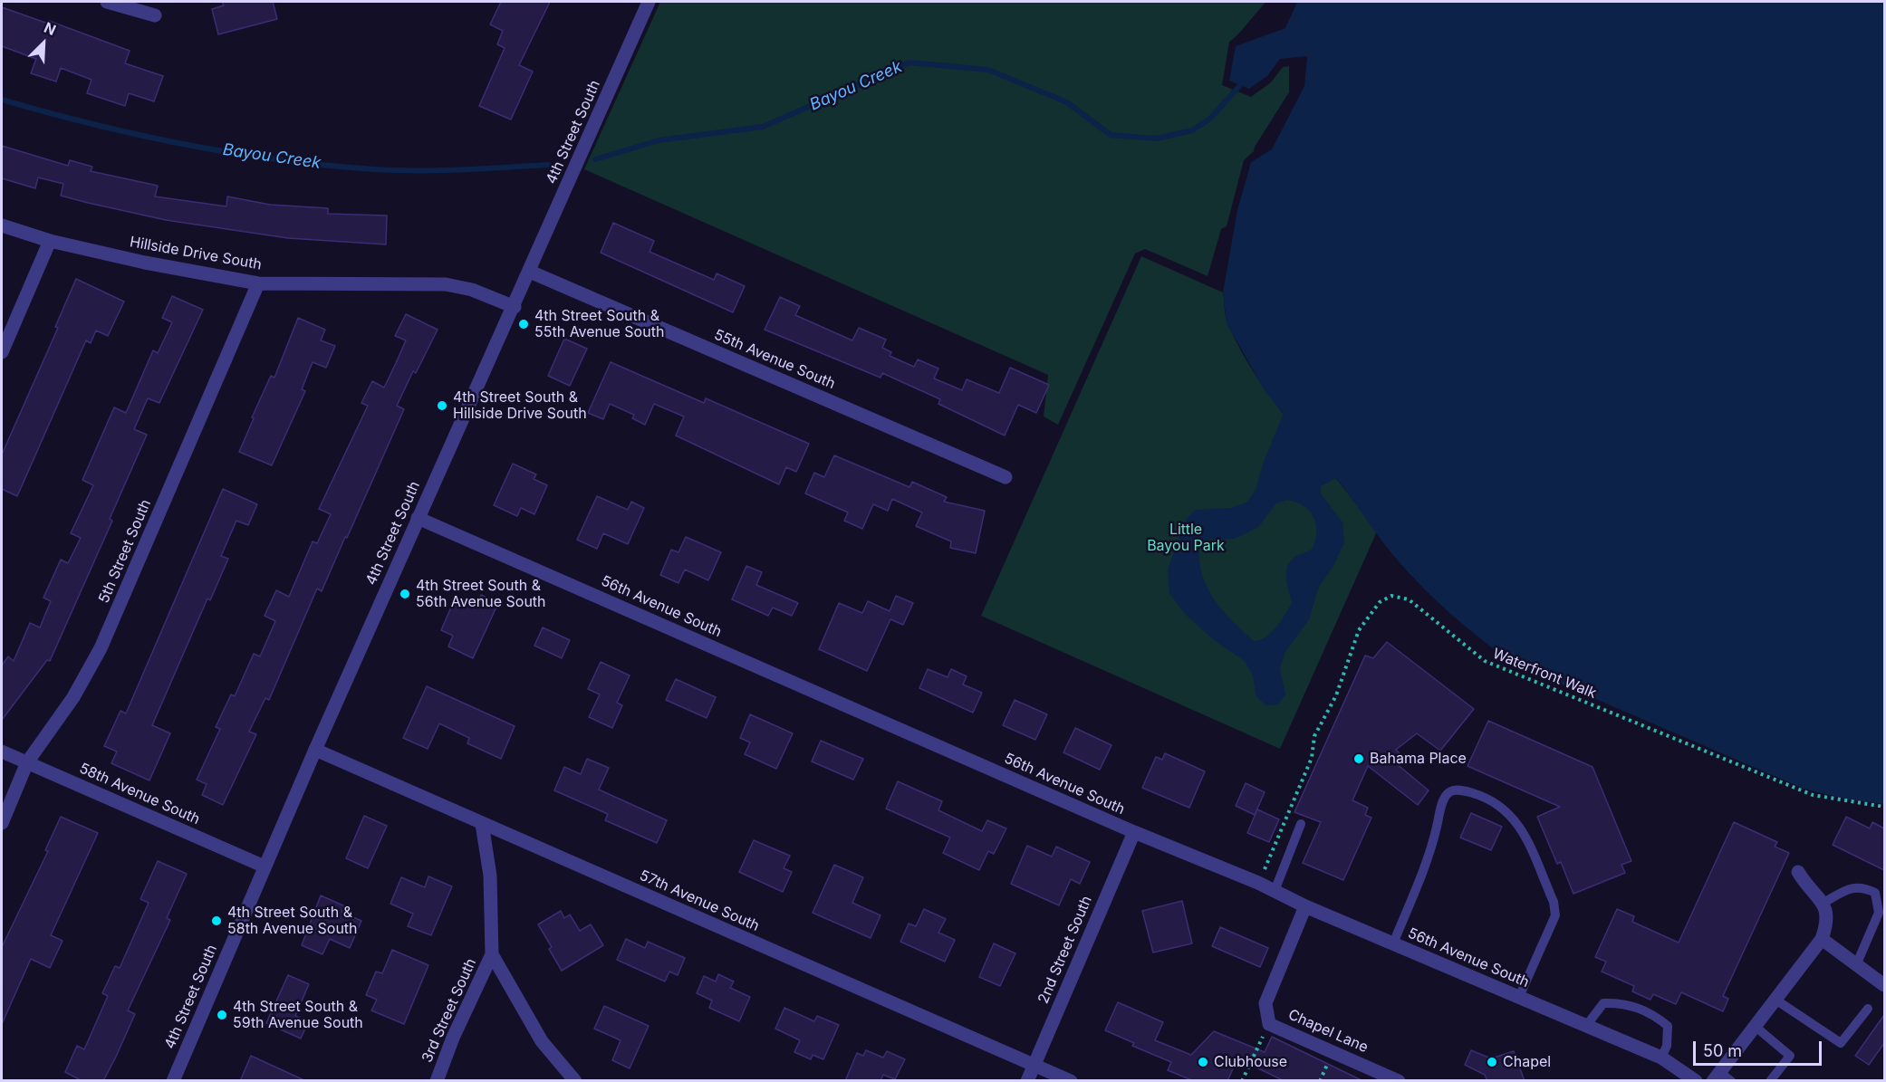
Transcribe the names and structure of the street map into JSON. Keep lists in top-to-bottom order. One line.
{"streets":{"street":["4th Street South","Hillside Drive South","55th Avenue South","5th Street South","56th Avenue South","58th Avenue South","57th Avenue South","2nd Street South","3rd Street South","Chapel Lane"],"path":["Waterfront Walk"]},"crossings":[["4th Street South","Hillside Drive South"],["4th Street South","55th Avenue South"],["4th Street South","56th Avenue South"],["4th Street South","58th Avenue South"],["4th Street South","57th Avenue South"],["Hillside Drive South","5th Street South"],["5th Street South","58th Avenue South"],["56th Avenue South","Waterfront Walk"],["56th Avenue South","2nd Street South"],["56th Avenue South","Chapel Lane"],["57th Avenue South","2nd Street South"],["57th Avenue South","3rd Street South"]],"water":["Bayou Creek"],"parks":["Little Bayou Park"],"places":["4th Street South & 55th Avenue South","4th Street South & Hillside Drive South","4th Street South & 56th Avenue South","Bahama Place","4th Street South & 58th Avenue South","4th Street South & 59th Avenue South","Clubhouse","Chapel"],"scale_bar":"50 m","north":"top right"}
